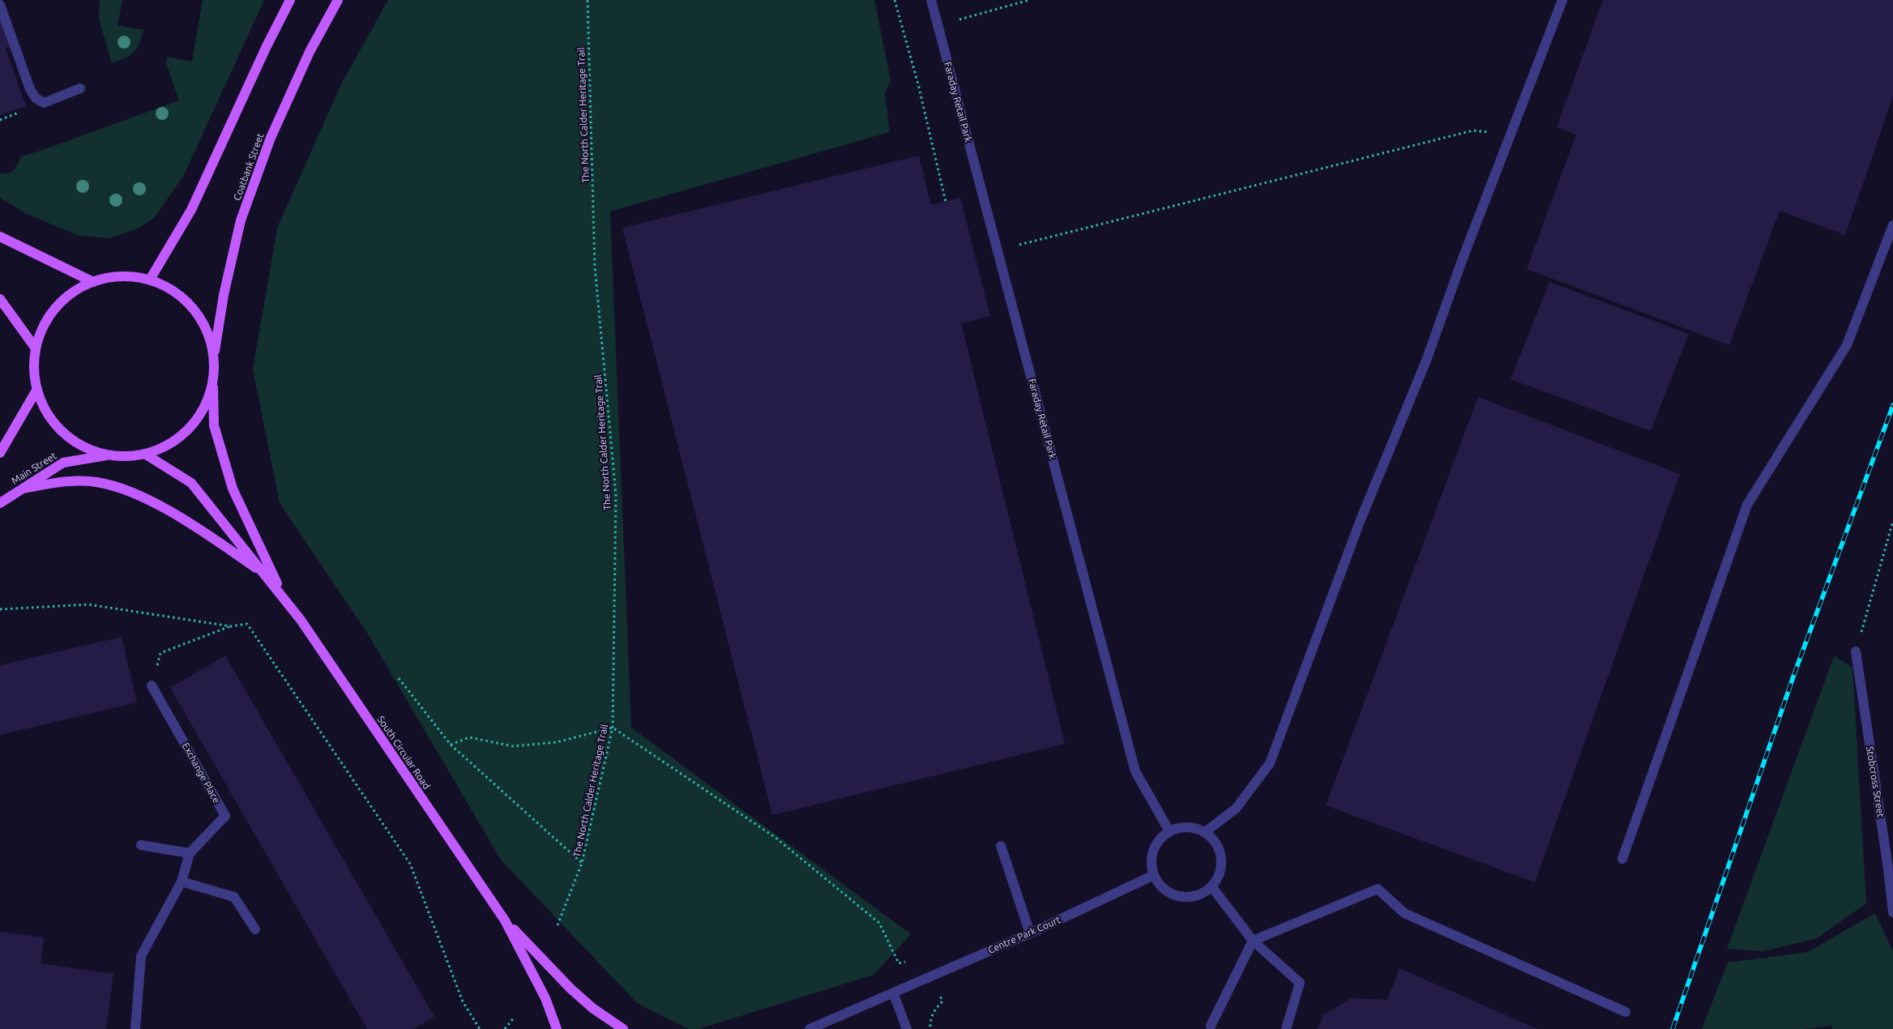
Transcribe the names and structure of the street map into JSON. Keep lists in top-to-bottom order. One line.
{"streets":{"main road":["Coatbank Street","Main Street","South Circular Road"],"street":["Faraday Retail Park","Exchange Place","Stobcross Street","Centre Park Court"],"path":["The North Calder Heritage Trail"]},"crossings":[["Faraday Retail Park","Centre Park Court"],["Coatbank Street","South Circular Road"]]}
